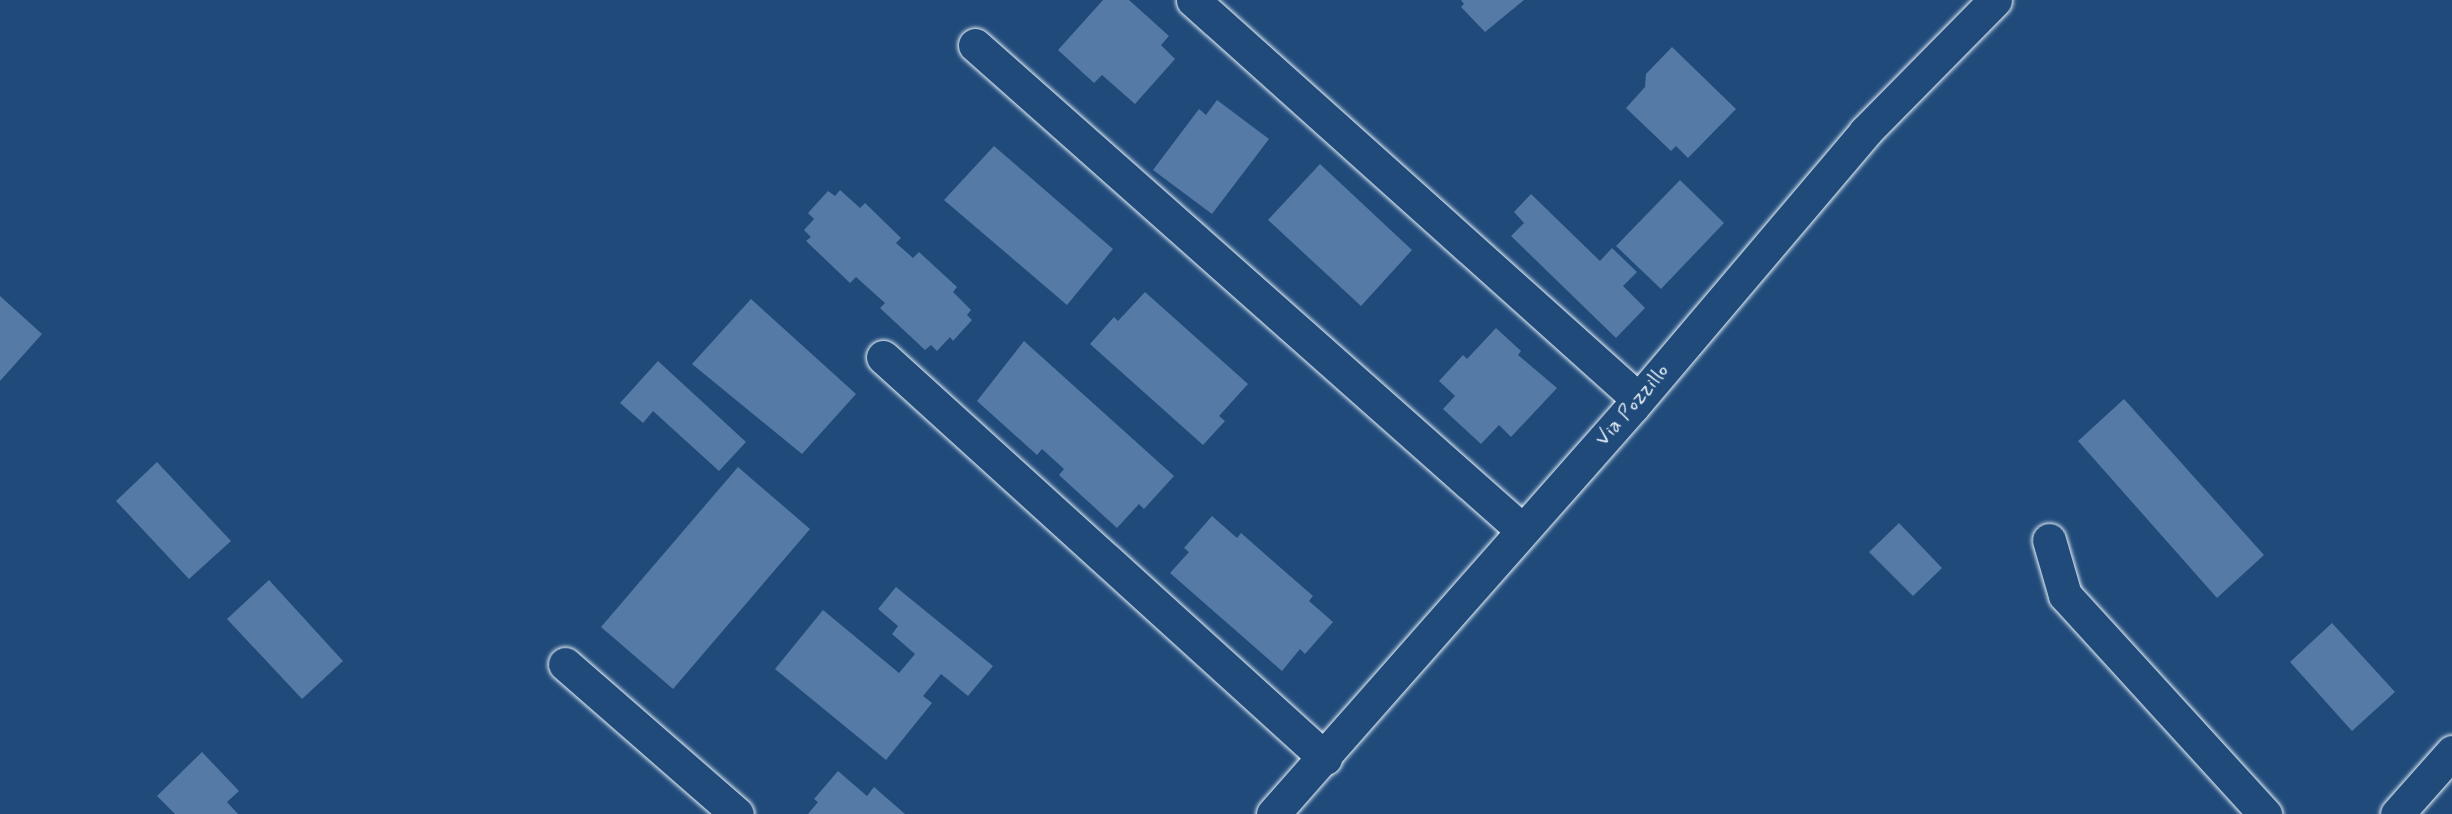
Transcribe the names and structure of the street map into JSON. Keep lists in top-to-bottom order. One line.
{"streets":{"street":["Via Pozzillo"]}}
